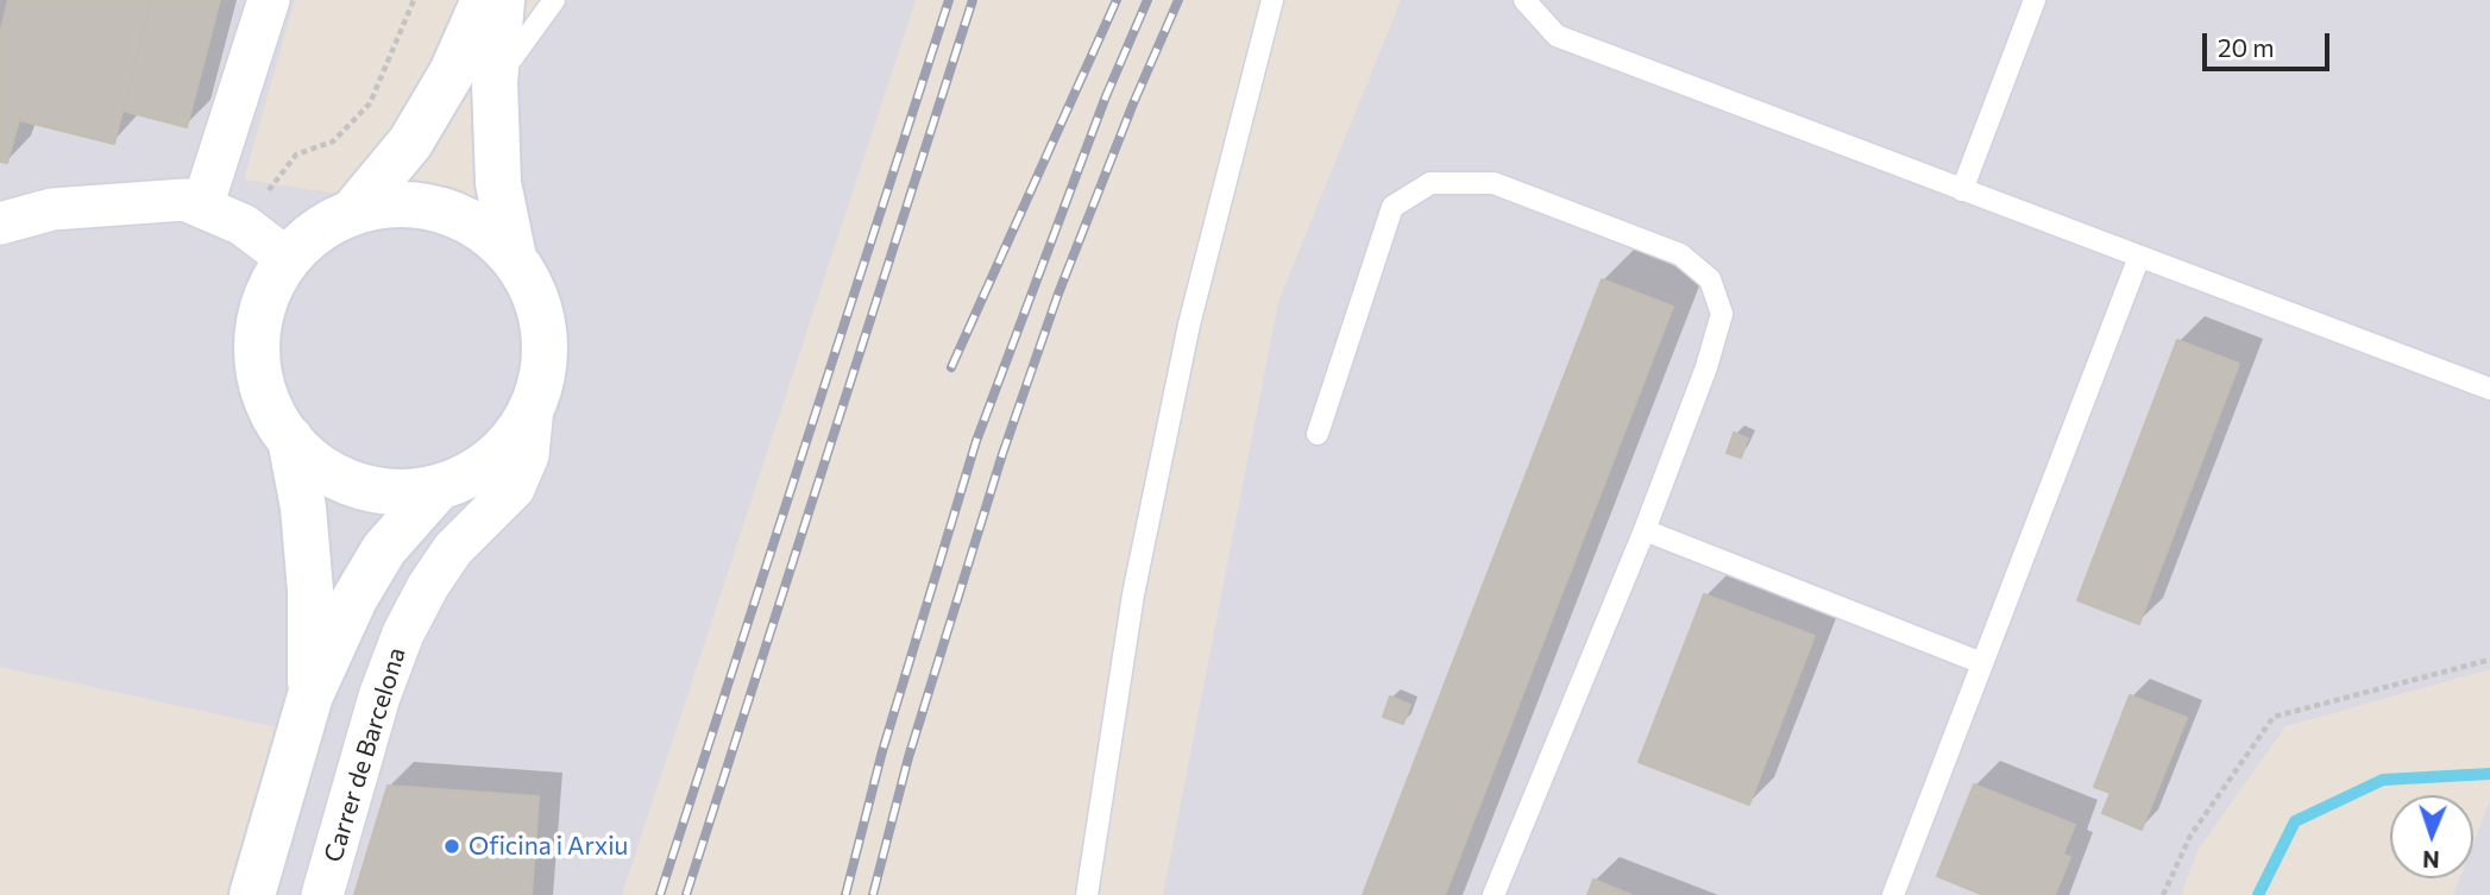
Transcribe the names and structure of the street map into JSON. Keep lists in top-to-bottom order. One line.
{"streets":{"street":["Carrer de Barcelona"]},"places":["Oficina i Arxiu"],"scale_bar":"20 m","north":"bottom"}
